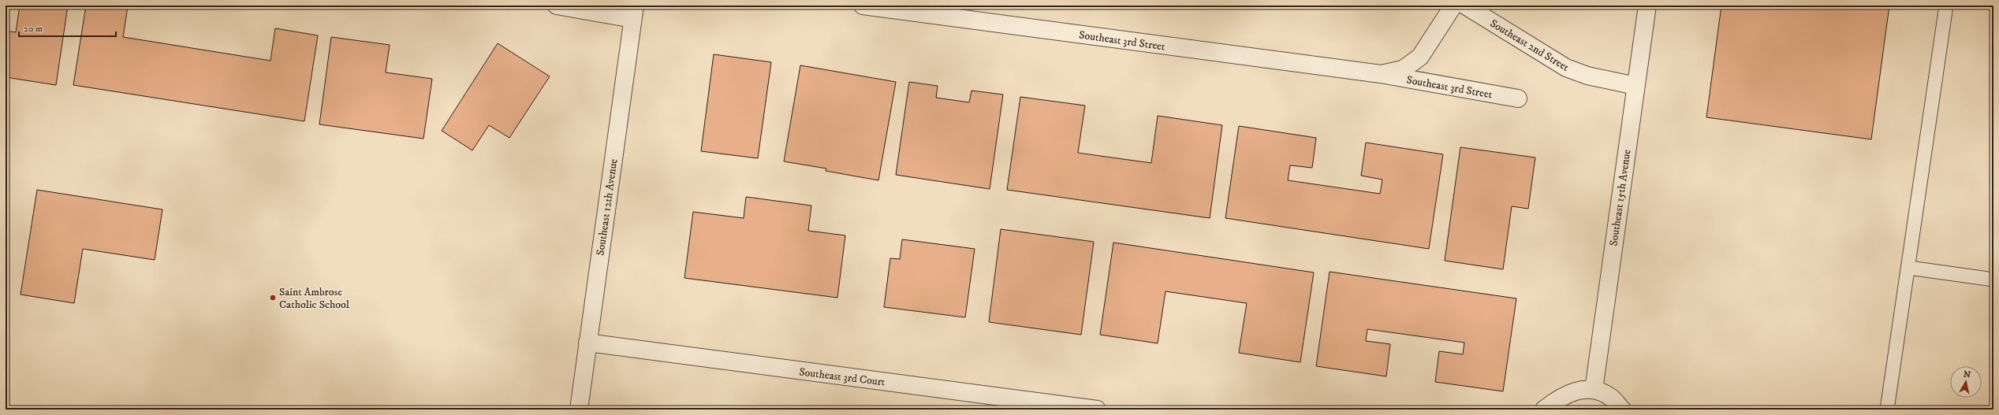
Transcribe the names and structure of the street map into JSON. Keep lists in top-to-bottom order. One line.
{"streets":{"street":["Southeast 3rd Street","Southeast 2nd Street","Southeast 15th Avenue","Southeast 12th Avenue","Southeast 3rd Court"]},"crossings":[["Southeast 2nd Street","Southeast 15th Avenue"],["Southeast 12th Avenue","Southeast 3rd Court"]],"places":["Saint Ambrose Catholic School"],"scale_bar":"20 m","north":"top"}
